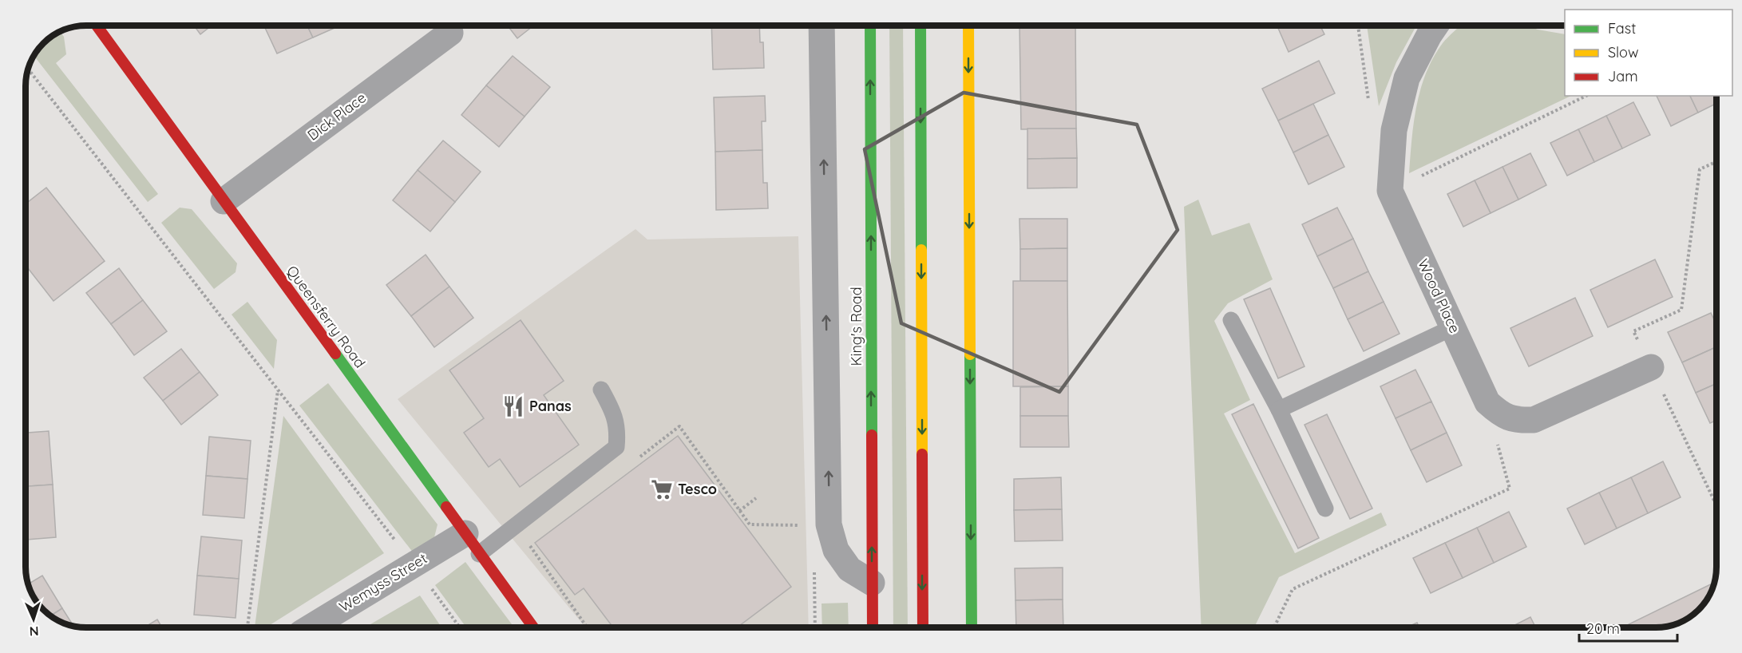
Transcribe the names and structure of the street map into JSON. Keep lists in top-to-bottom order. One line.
{"streets":{"street":["Dick Place","Wood Place","Queensferry Road","King's Road","Wemyss Street"]},"crossings":[["Dick Place","Queensferry Road"],["Queensferry Road","Wemyss Street"]],"places":{"restaurant":["Panas"],"supermarket":["Tesco"]},"legend":["Fast","Slow","Jam"],"scale_bar":"20 m","north":"bottom"}
